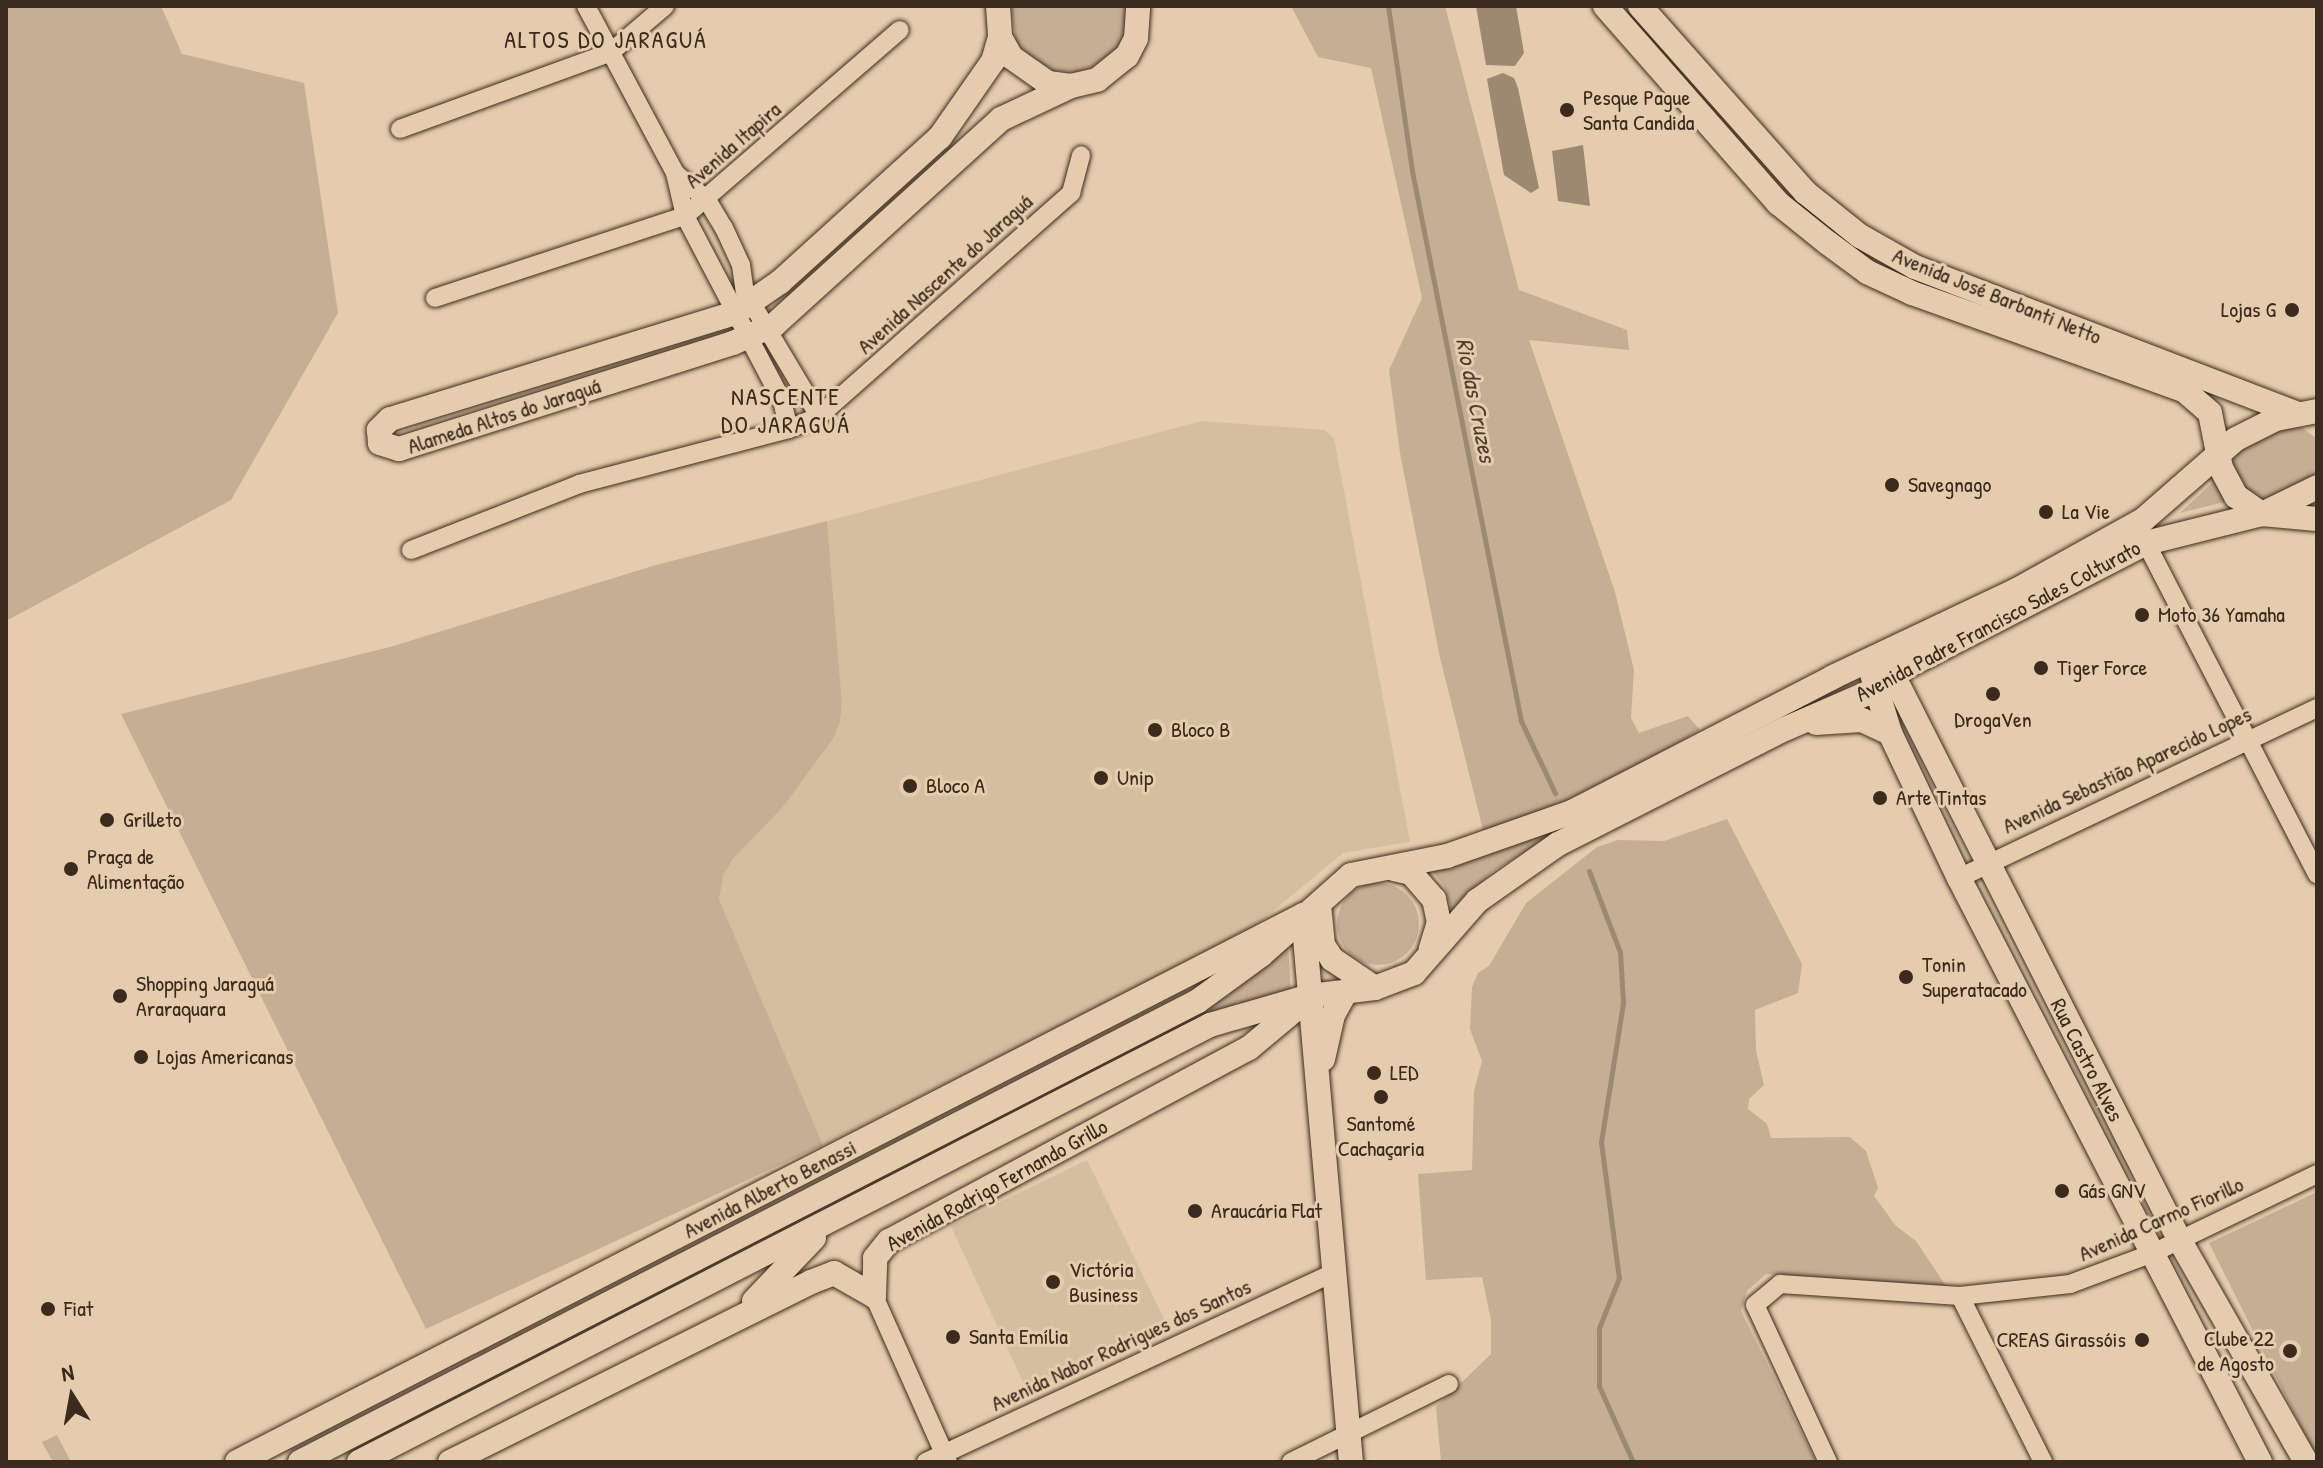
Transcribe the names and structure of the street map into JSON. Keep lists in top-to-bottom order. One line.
{"streets":{"main road":["Avenida José Barbanti Netto","Alameda Altos do Jaraguá","Avenida Padre Francisco Sales Colturato","Rua Castro Alves","Avenida Rodrigo Fernando Grillo","Avenida Alberto Benassi"],"street":["Avenida Itapira","Avenida Nascente do Jaraguá","Avenida Sebastião Aparecido Lopes","Avenida Carmo Fiorillo","Avenida Nabor Rodrigues dos Santos"]},"crossings":[["Avenida José Barbanti Netto","Avenida Padre Francisco Sales Colturato"],["Avenida Padre Francisco Sales Colturato","Rua Castro Alves"],["Avenida Padre Francisco Sales Colturato","Avenida Alberto Benassi"],["Avenida Sebastião Aparecido Lopes","Rua Castro Alves"],["Rua Castro Alves","Avenida Carmo Fiorillo"]],"districts":["ALTOS DO JARAGUÁ","NASCENTE DO JARAGUÁ"],"water":["Rio das Cruzes"],"places":["Pesque Pague Santa Candida","Lojas G","Savegnago","La Vie","Moto 36 Yamaha","Tiger Force","DrogaVen","Bloco B","Unip","Bloco A","Arte Tintas","Grilleto","Praça de Alimentação","Tonin Superatacado","Shopping Jaraguá Araraquara","Lojas Americanas","LED","Santomé Cachaçaria","Gás GNV","Araucária Flat","Victória Business","Fiat","Santa Emília","CREAS Girassóis","Clube 22 de Agosto"],"north":"top"}
